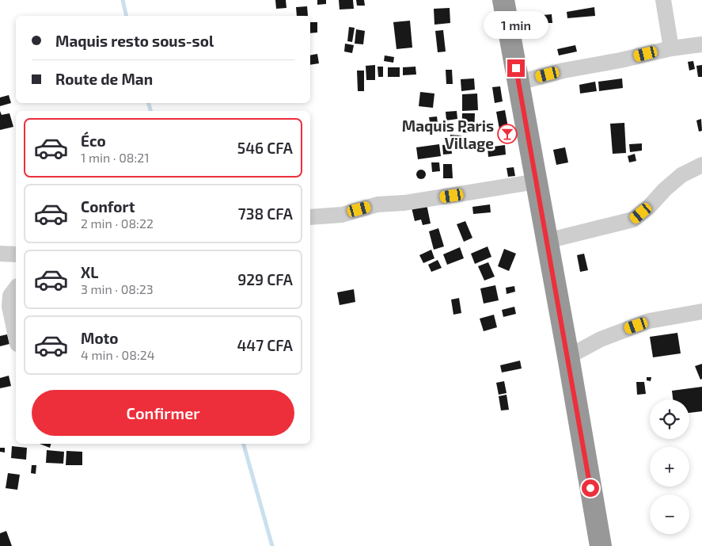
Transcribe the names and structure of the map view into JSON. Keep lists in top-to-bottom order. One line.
{"places":{"bar":["Maquis Paris Village"]},"page":{"bubble":"1 min","banner":["Maquis resto sous-sol","Route de Man"],"list":[{"name":"Éco","note":"1 min · 08:21","value":"546 CFA"},{"name":"Confort","note":"2 min · 08:22","value":"738 CFA"},{"name":"XL","note":"3 min · 08:23","value":"929 CFA"},{"name":"Moto","note":"4 min · 08:24","value":"447 CFA"}],"buttons":"Confirmer","map_buttons":["+","−"]}}
